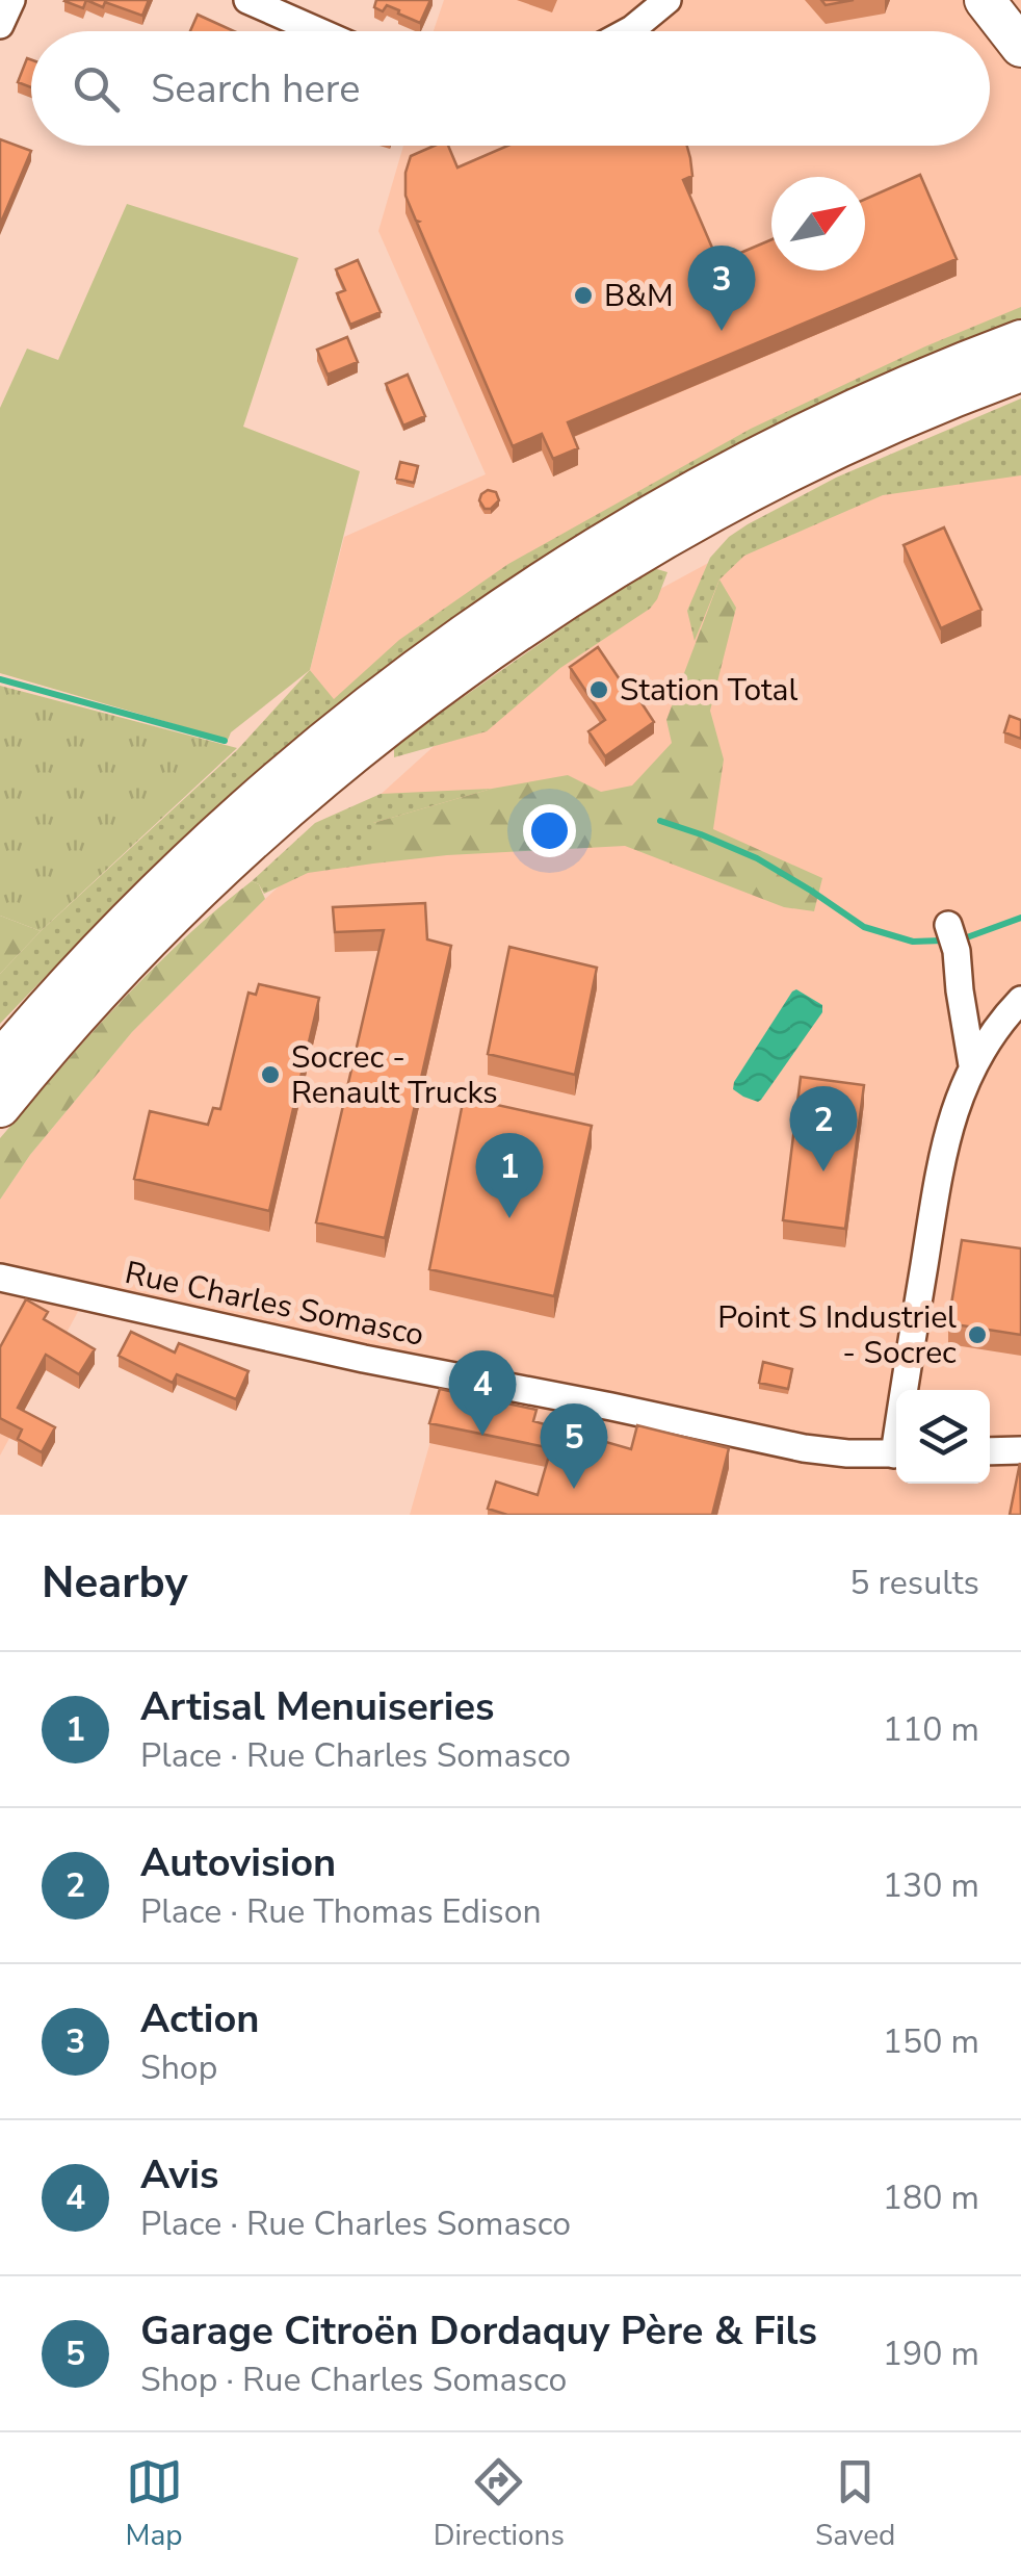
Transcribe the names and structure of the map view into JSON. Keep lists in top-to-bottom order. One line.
{"streets":{"street":["Rue Charles Somasco"]},"places":["B&M","Station Total","Socrec - Renault Trucks","Point S Industriel - Socrec"],"north":"top right","page":{"search":"Search here","pins":["3","2","1","4","5"],"heading":["Nearby","5 results"],"list":[{"mark":"1","name":"Artisal Menuiseries","note":"Place · Rue Charles Somasco","value":"110 m"},{"mark":"2","name":"Autovision","note":"Place · Rue Thomas Edison","value":"130 m"},{"mark":"3","name":"Action","note":"Shop","value":"150 m"},{"mark":"4","name":"Avis","note":"Place · Rue Charles Somasco","value":"180 m"},{"mark":"5","name":"Garage Citroën Dordaquy Père & Fils","note":"Shop · Rue Charles Somasco","value":"190 m"}],"nav":["Map","Directions","Saved"]}}
